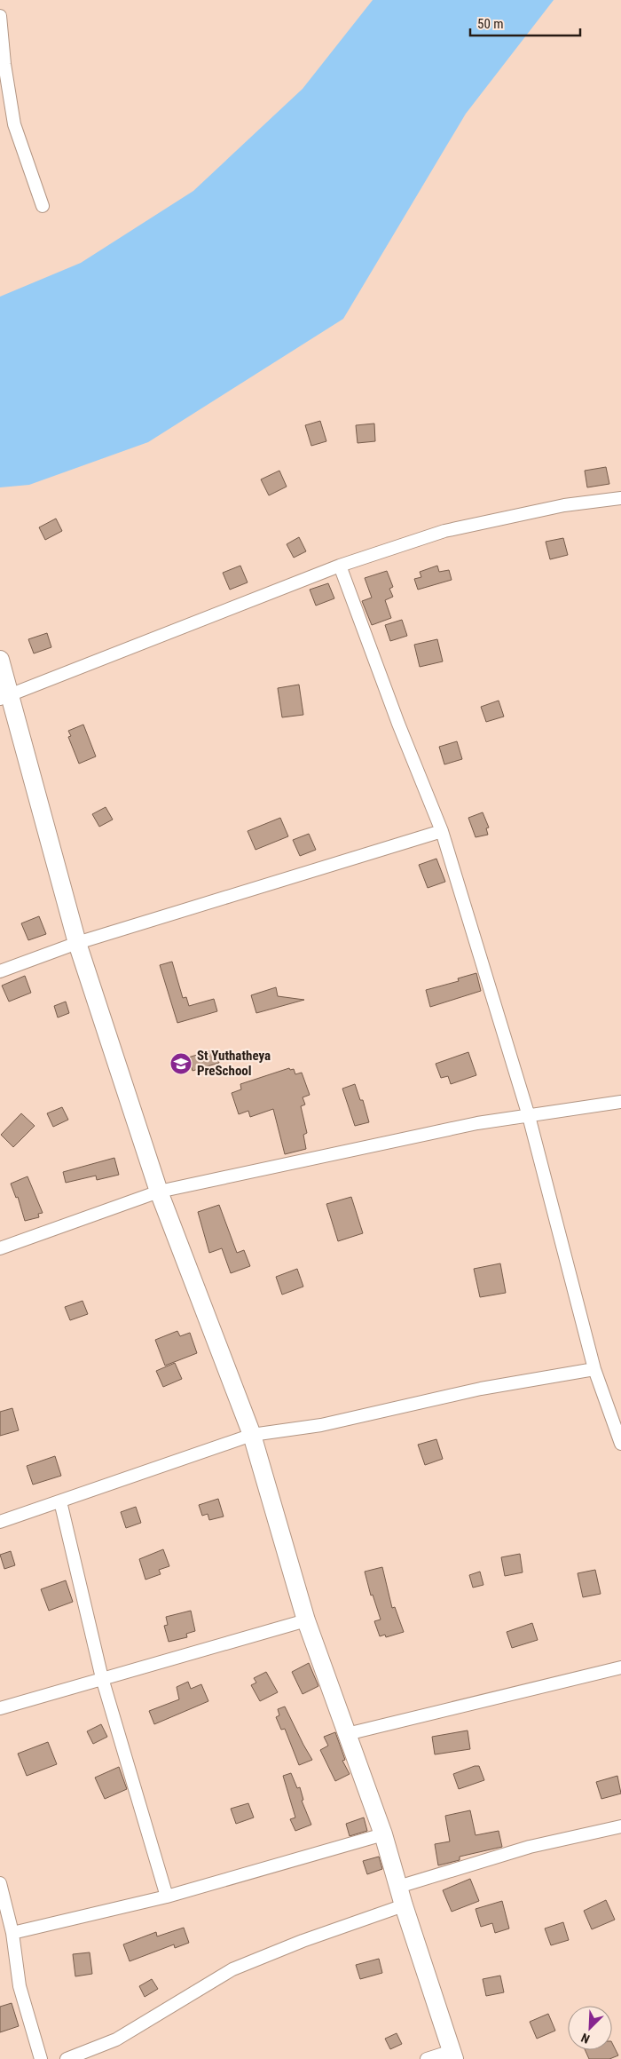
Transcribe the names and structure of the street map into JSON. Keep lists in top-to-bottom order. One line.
{"places":{"school or university":["St Yuthatheya PreSchool"]},"scale_bar":"50 m","north":"bottom left"}
